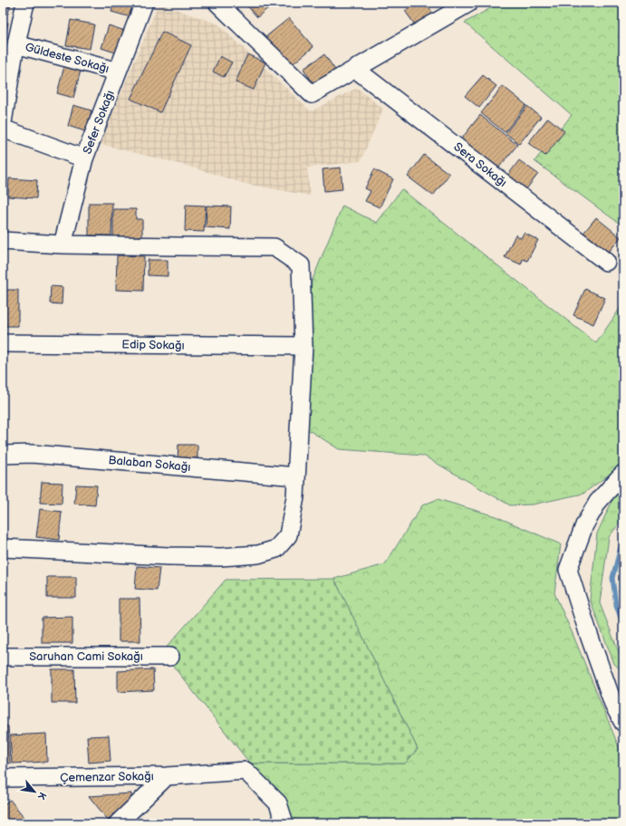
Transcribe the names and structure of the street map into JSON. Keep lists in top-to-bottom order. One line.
{"streets":{"street":["Güldeste Sokağı","Sefer Sokağı","Sera Sokağı","Edip Sokağı","Balaban Sokağı","Saruhan Cami Sokağı","Çemenzar Sokağı"]},"crossings":[["Güldeste Sokağı","Sefer Sokağı"]],"north":"bottom right"}
